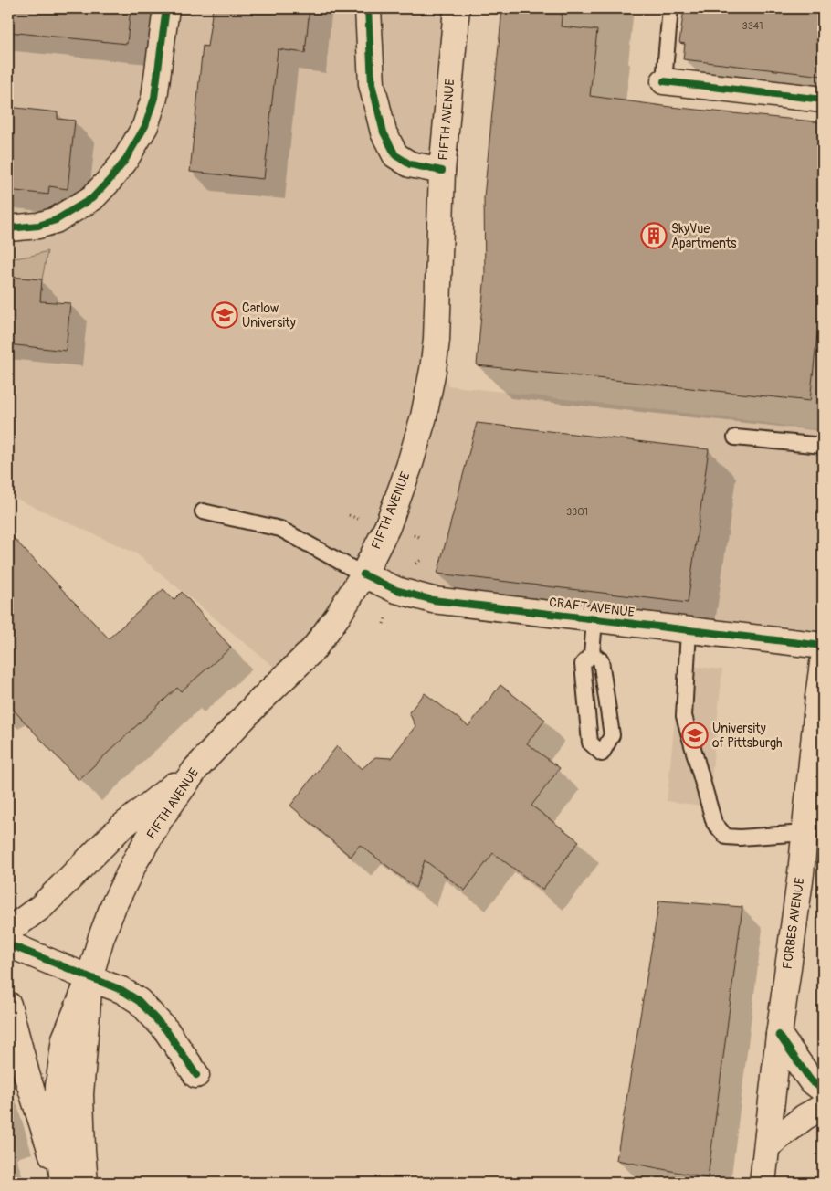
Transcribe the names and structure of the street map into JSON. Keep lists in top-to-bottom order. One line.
{"streets":{"main road":["FIFTH AVENUE","CRAFT AVENUE","FORBES AVENUE"]},"crossings":[["FIFTH AVENUE","CRAFT AVENUE"]],"places":{"building":["SkyVue Apartments"],"school or university":["Carlow University","University of Pittsburgh"]},"house_numbers":["3341","3301"]}
